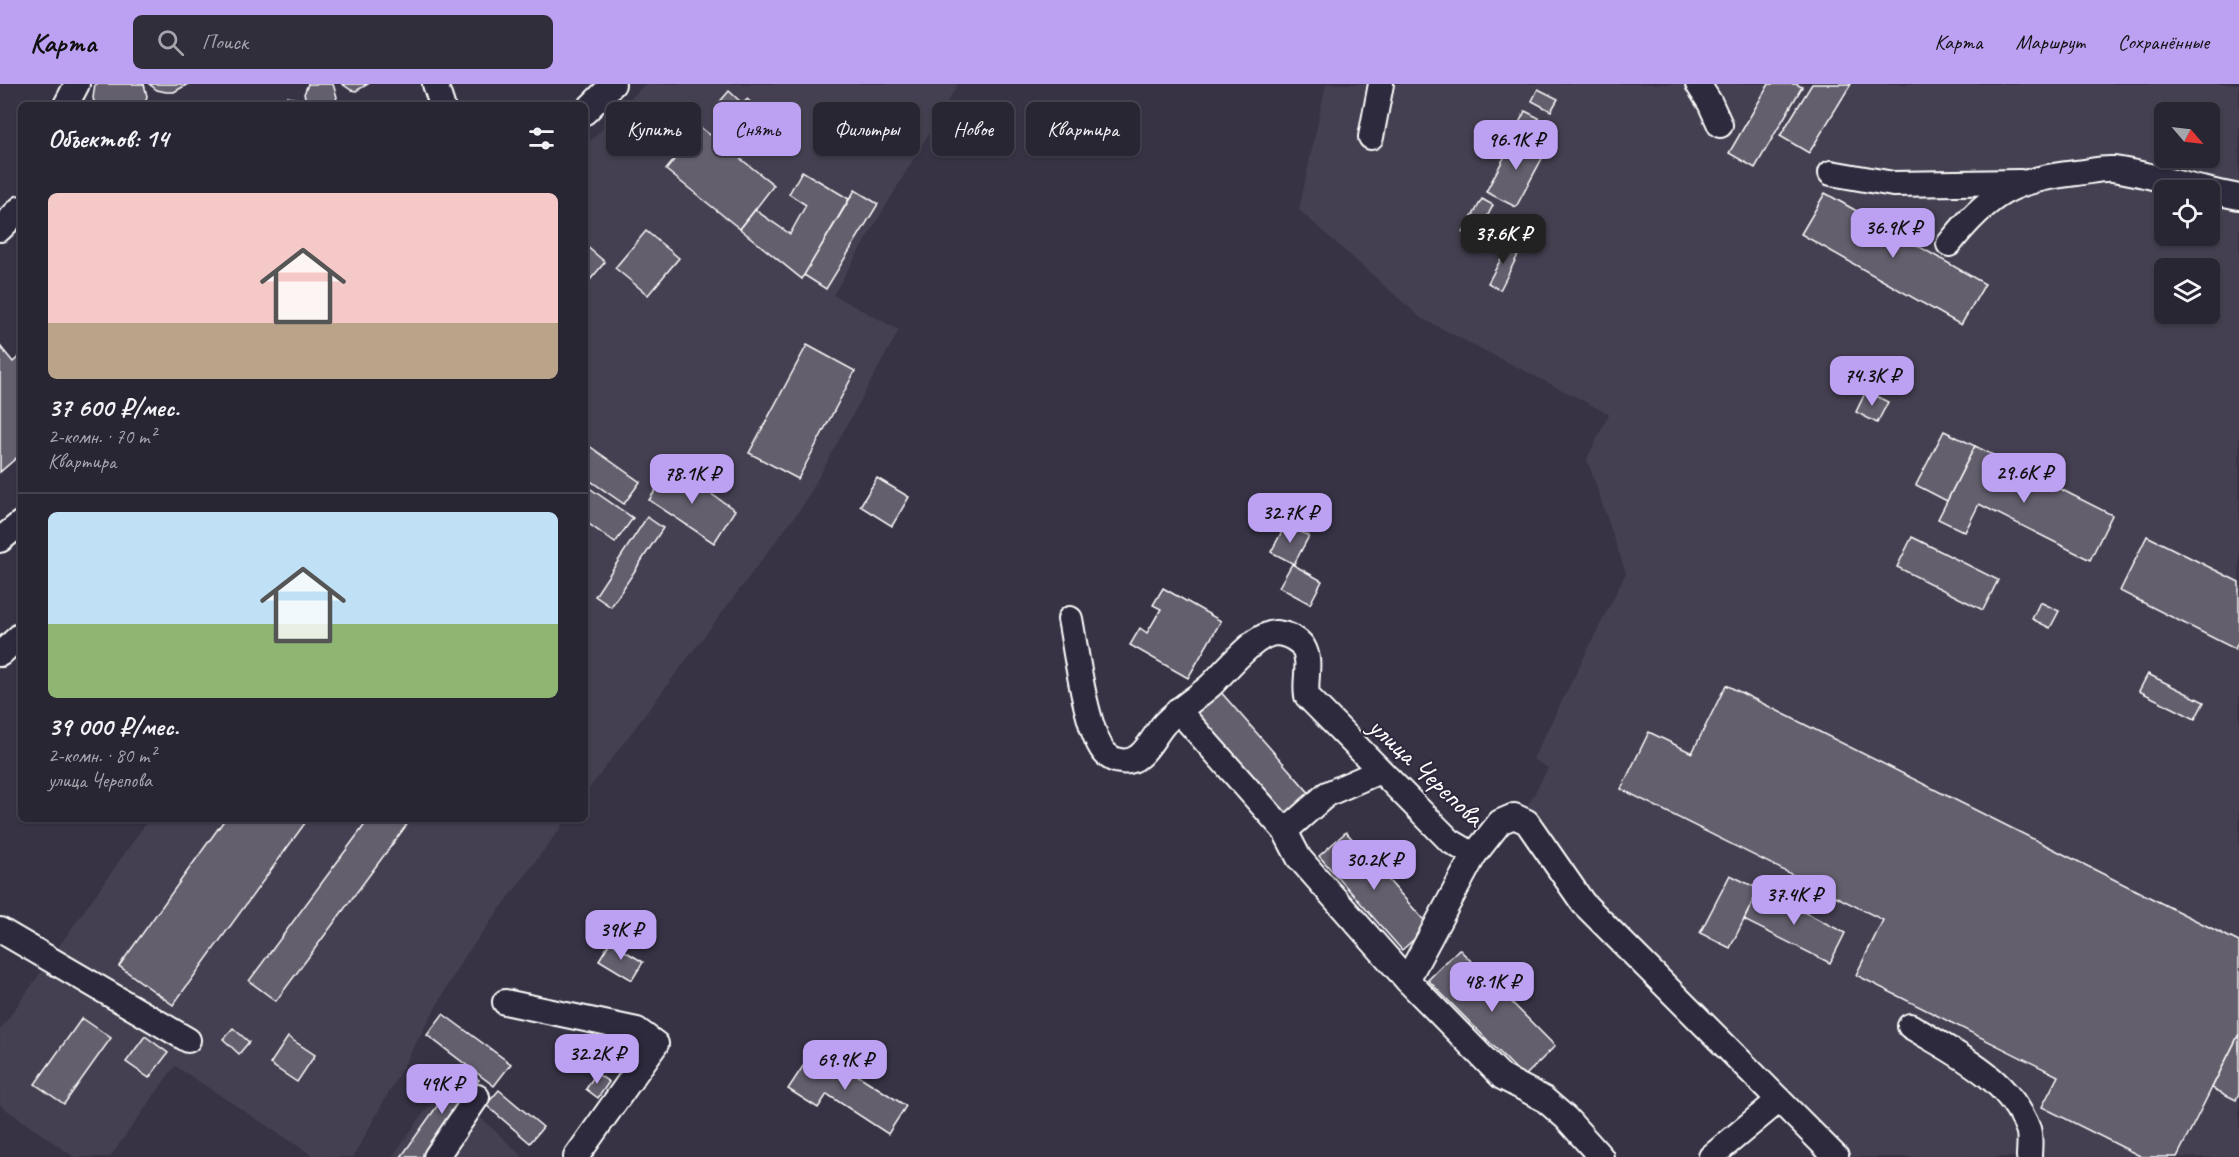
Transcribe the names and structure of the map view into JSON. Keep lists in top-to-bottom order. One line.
{"streets":{"street":["улица Черепова"]},"north":"bottom right","page":{"header":"Карта","search":"Поиск","nav":["Карта","Маршрут","Сохранённые"],"chip":["Купить","Снять","Фильтры","Новое","Квартира"],"heading":"Объектов: 14","price":["96.1K ₽","36.9K ₽","37.6K ₽","74.3K ₽","29.6K ₽","78.1K ₽","32.7K ₽","30.2K ₽","37.4K ₽","39K ₽","48.1K ₽","32.2K ₽","69.9K ₽","49K ₽"],"list":[{"name":"37 600 ₽/мес.","note":"2-комн. · 70 m² · Квартира"},{"name":"39 000 ₽/мес.","note":"2-комн. · 80 m² · улица Черепова"}]}}
